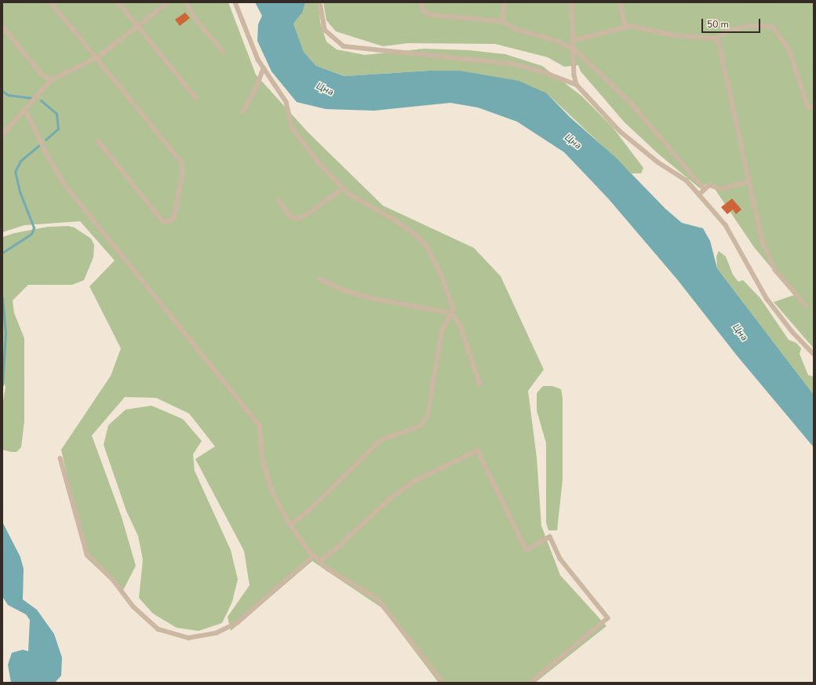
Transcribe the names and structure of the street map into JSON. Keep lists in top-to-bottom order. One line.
{"water":["Цна"],"scale_bar":"50 m"}
